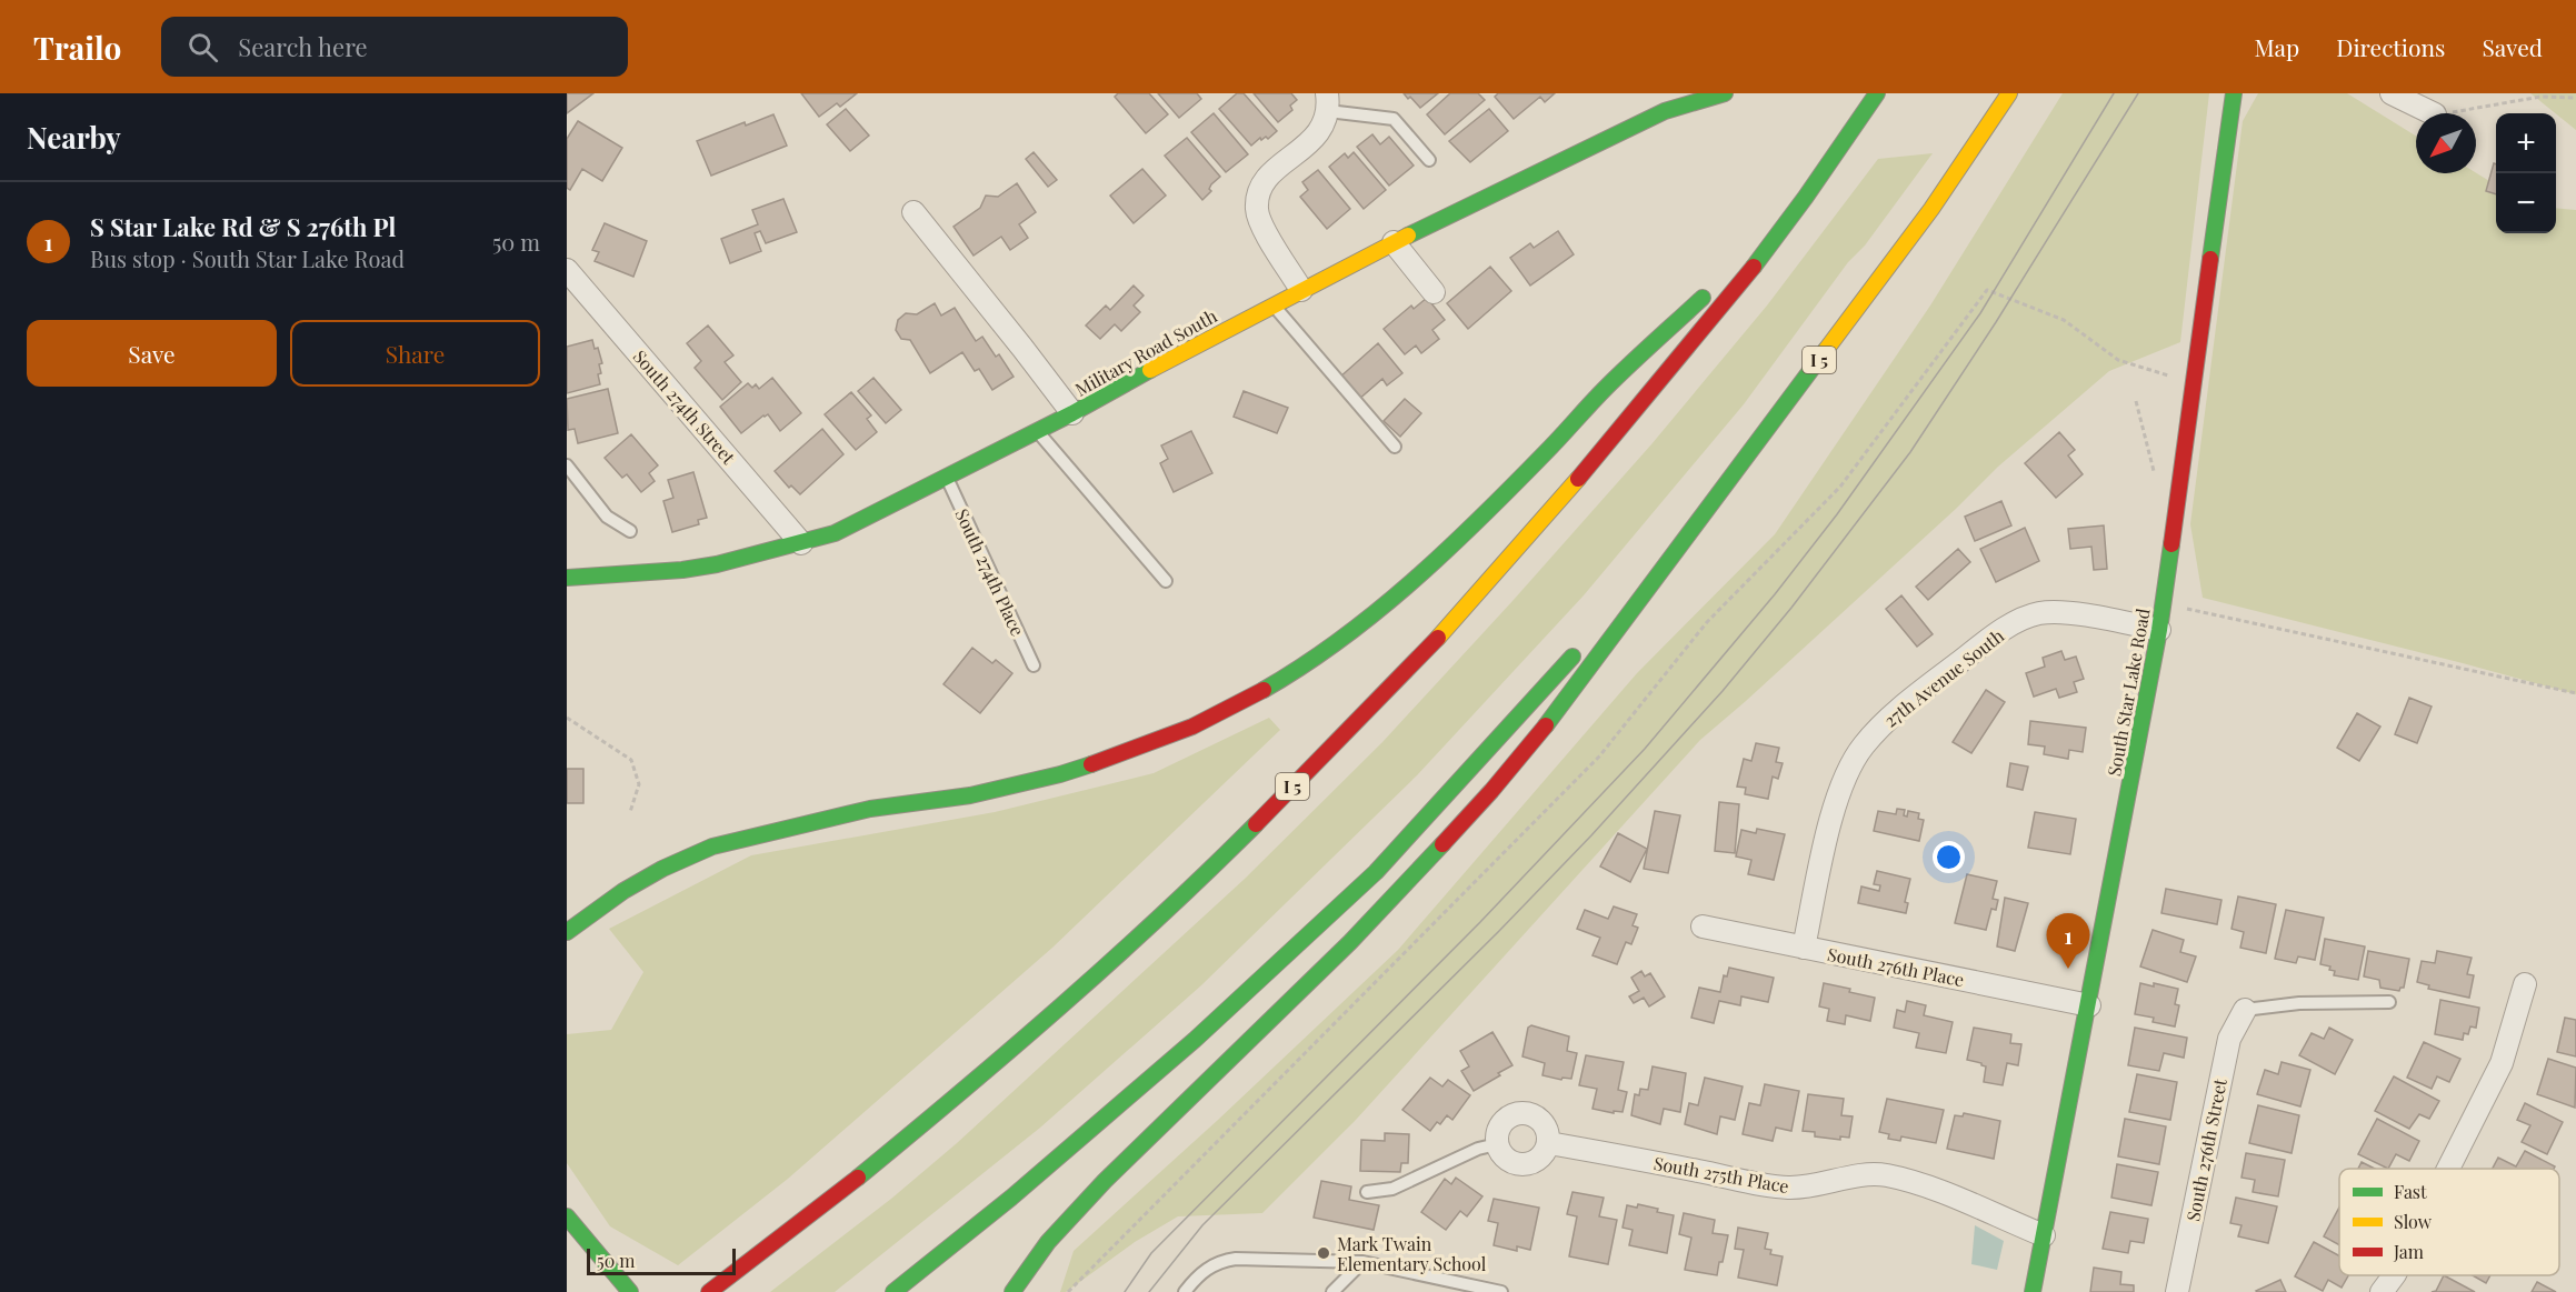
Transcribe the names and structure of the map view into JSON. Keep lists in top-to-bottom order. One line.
{"streets":{"main road":["Military Road South","I 5","South Star Lake Road"],"street":["South 274th Street","27th Avenue South","South 276th Place","South 276th Street","South 275th Place"],"lane":["South 274th Place"]},"crossings":[["Military Road South","South 274th Street"],["Military Road South","South 274th Place"],["27th Avenue South","South Star Lake Road"],["27th Avenue South","South 276th Place"],["South Star Lake Road","South 276th Place"],["South Star Lake Road","South 275th Place"]],"places":["Mark Twain Elementary School"],"legend":["Fast","Slow","Jam"],"scale_bar":"50 m","north":"bottom left","page":{"header":"Trailo","search":"Search here","nav":["Map","Directions","Saved"],"heading":"Nearby","map_buttons":["+","−"],"list":[{"mark":"1","name":"S Star Lake Rd & S 276th Pl","note":"Bus stop · South Star Lake Road","value":"50 m"}],"buttons":["Save","Share"],"pins":"1","scale":"50 m"}}
